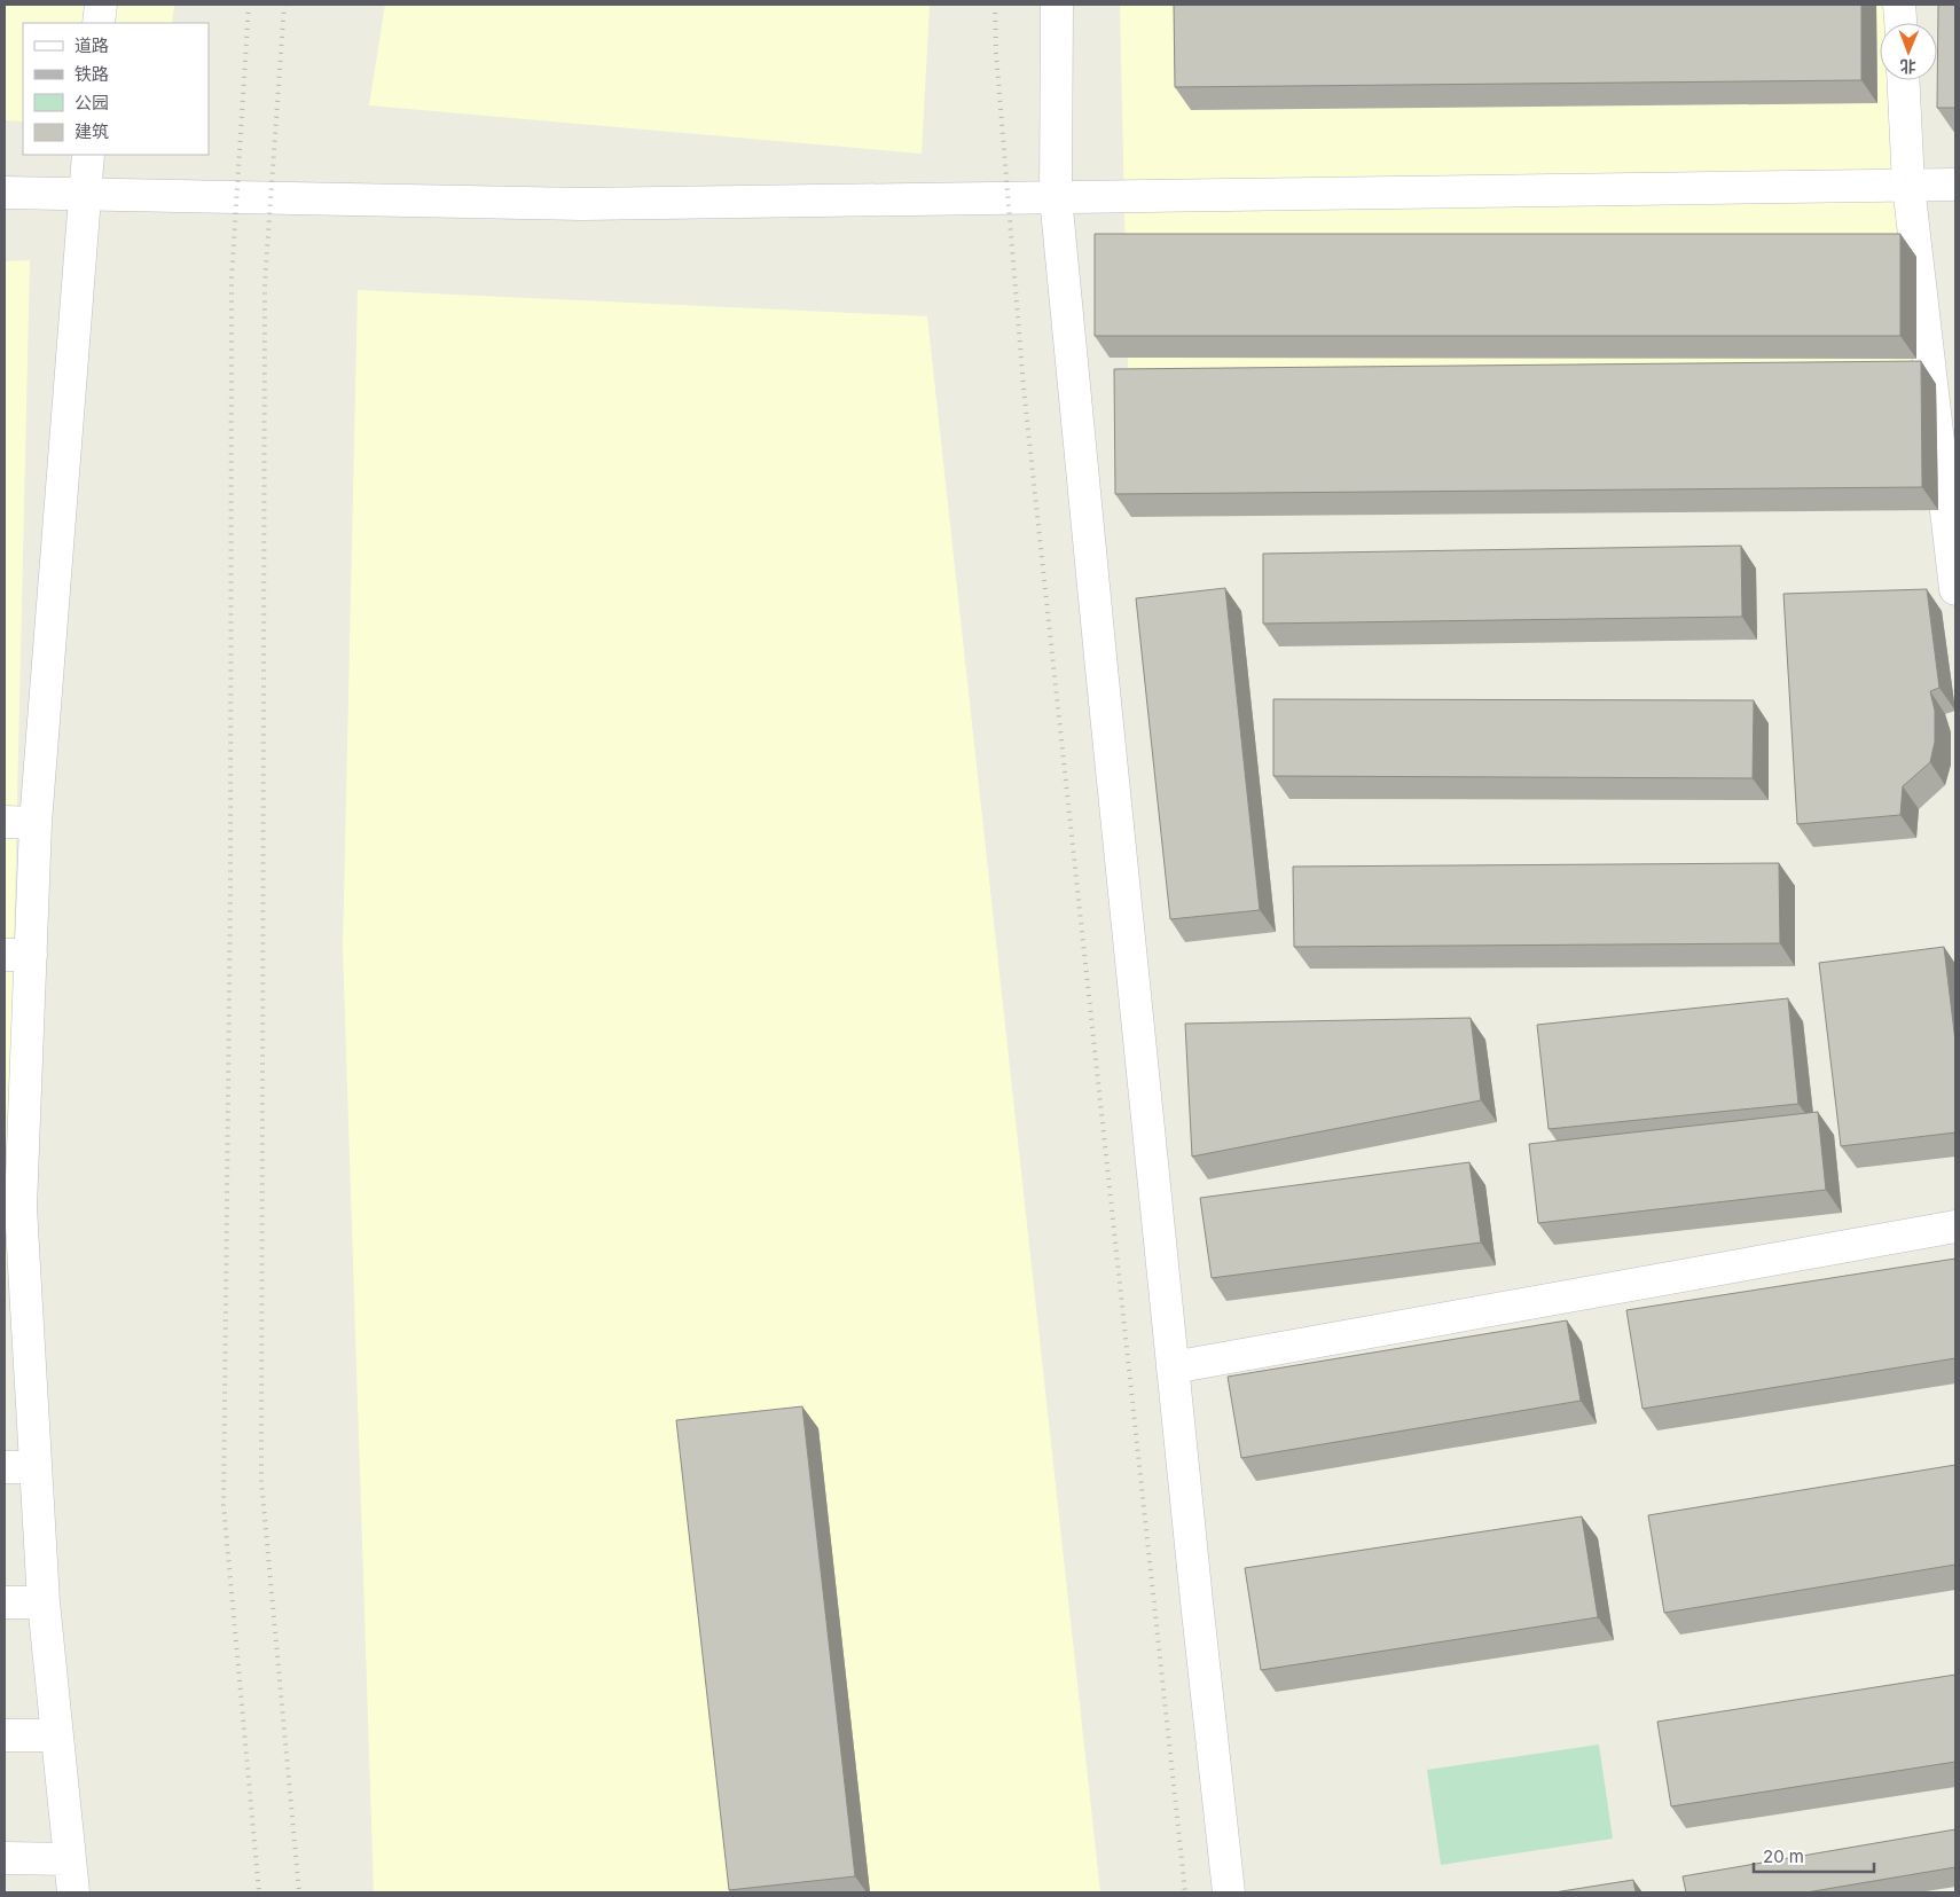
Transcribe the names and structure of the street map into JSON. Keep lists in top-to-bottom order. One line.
{"legend":["道路","铁路","公园","建筑"],"scale_bar":"20 m","north":"bottom"}
